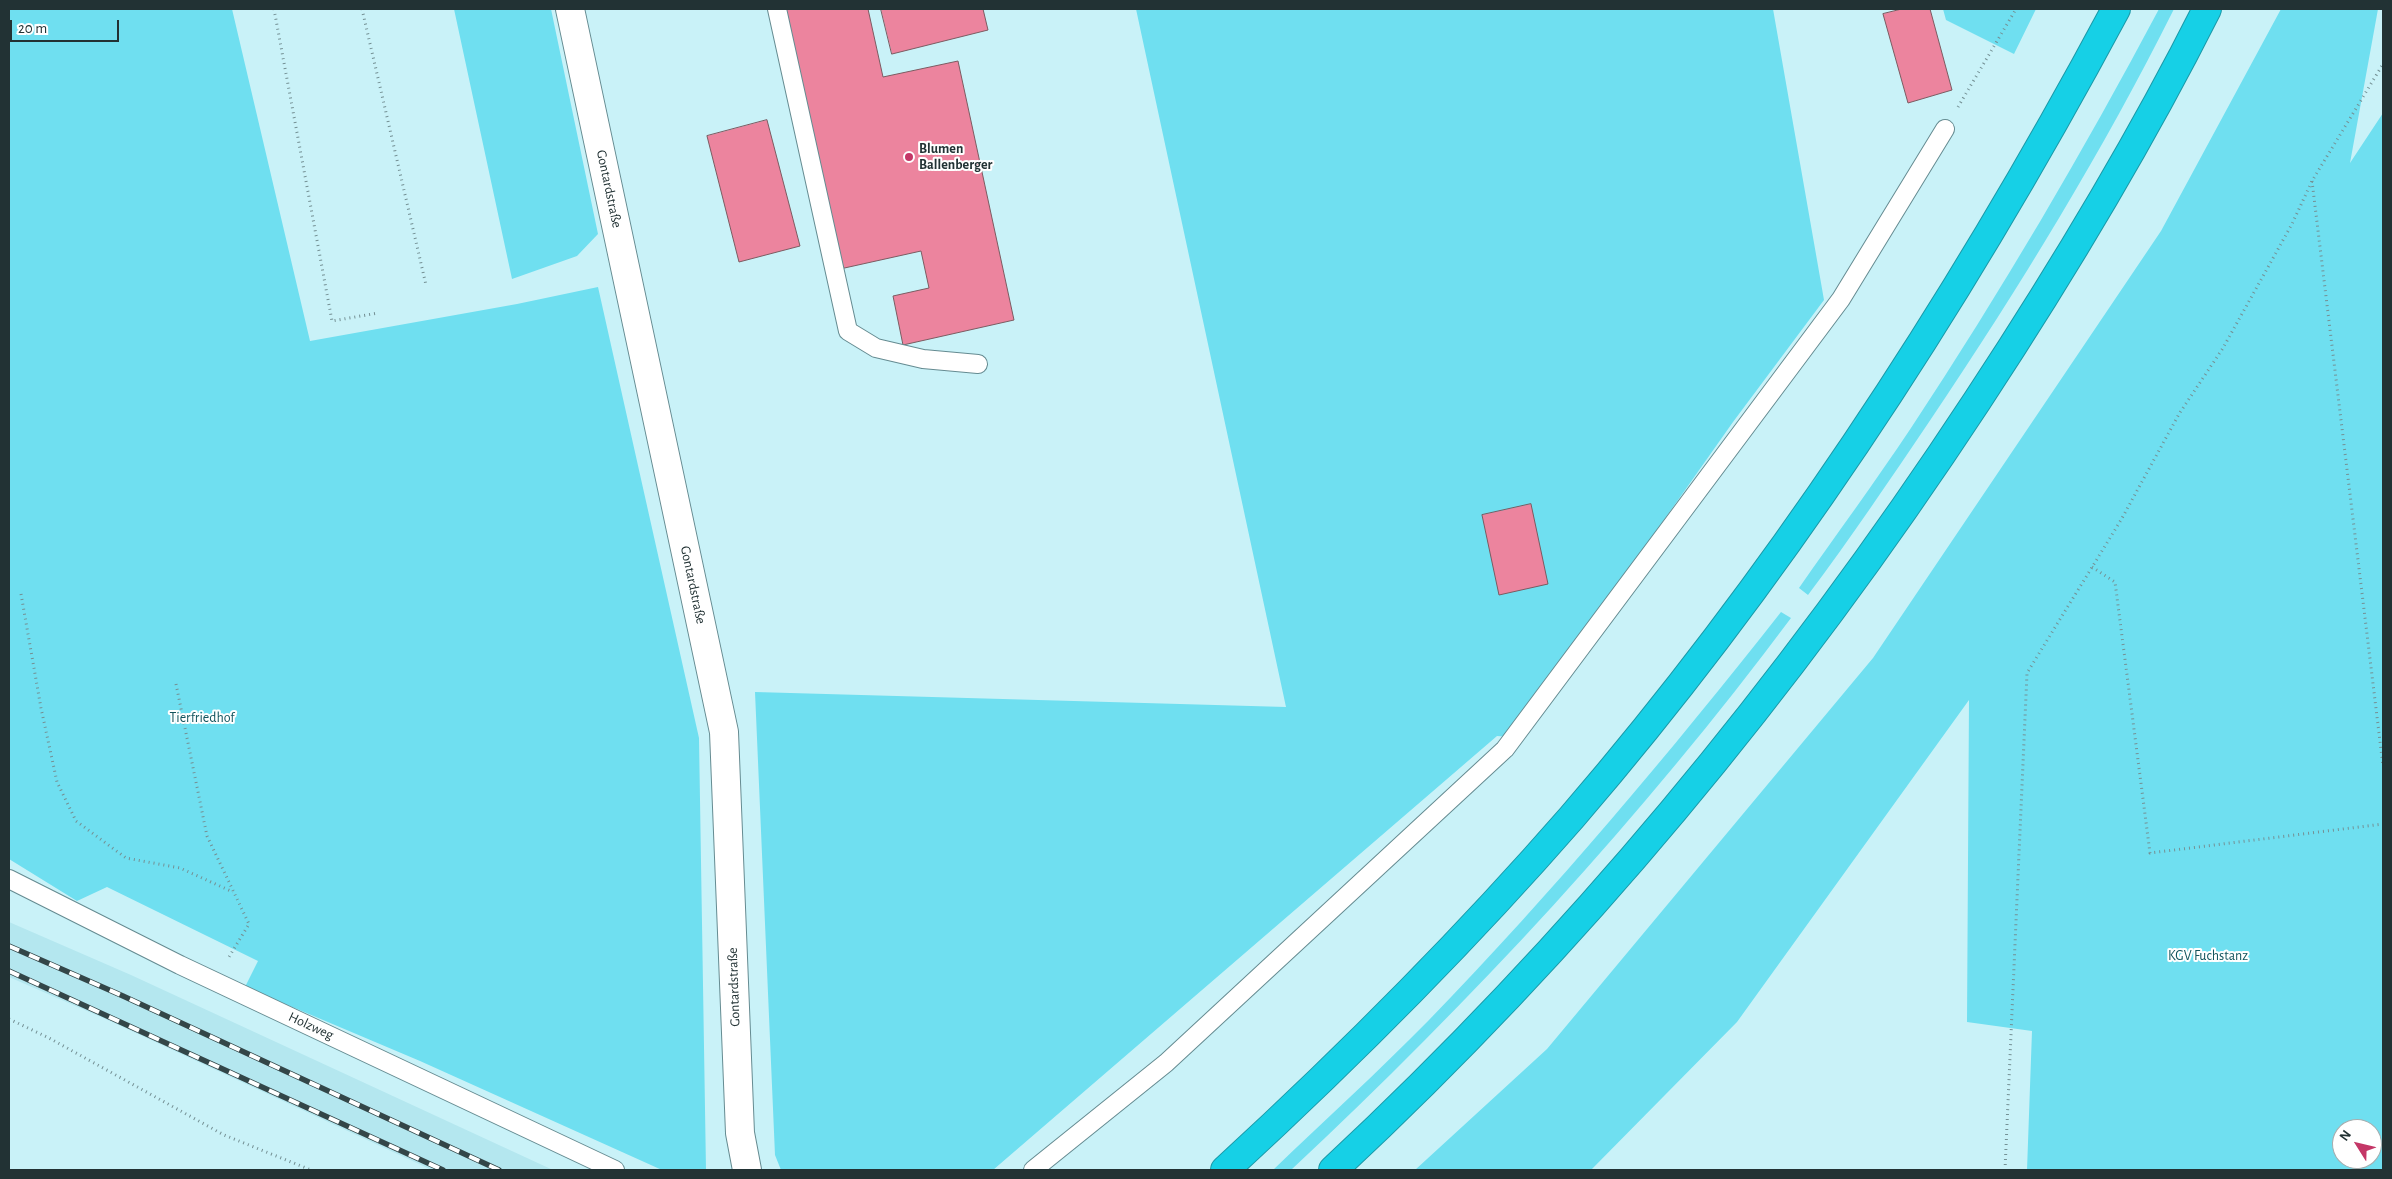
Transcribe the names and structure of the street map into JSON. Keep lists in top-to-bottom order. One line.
{"streets":{"street":["Gontardstraße"],"lane":["Holzweg"]},"parks":["Tierfriedhof","KGV Fuchstanz"],"places":["Blumen Ballenberger"],"scale_bar":"20 m","north":"top left"}
